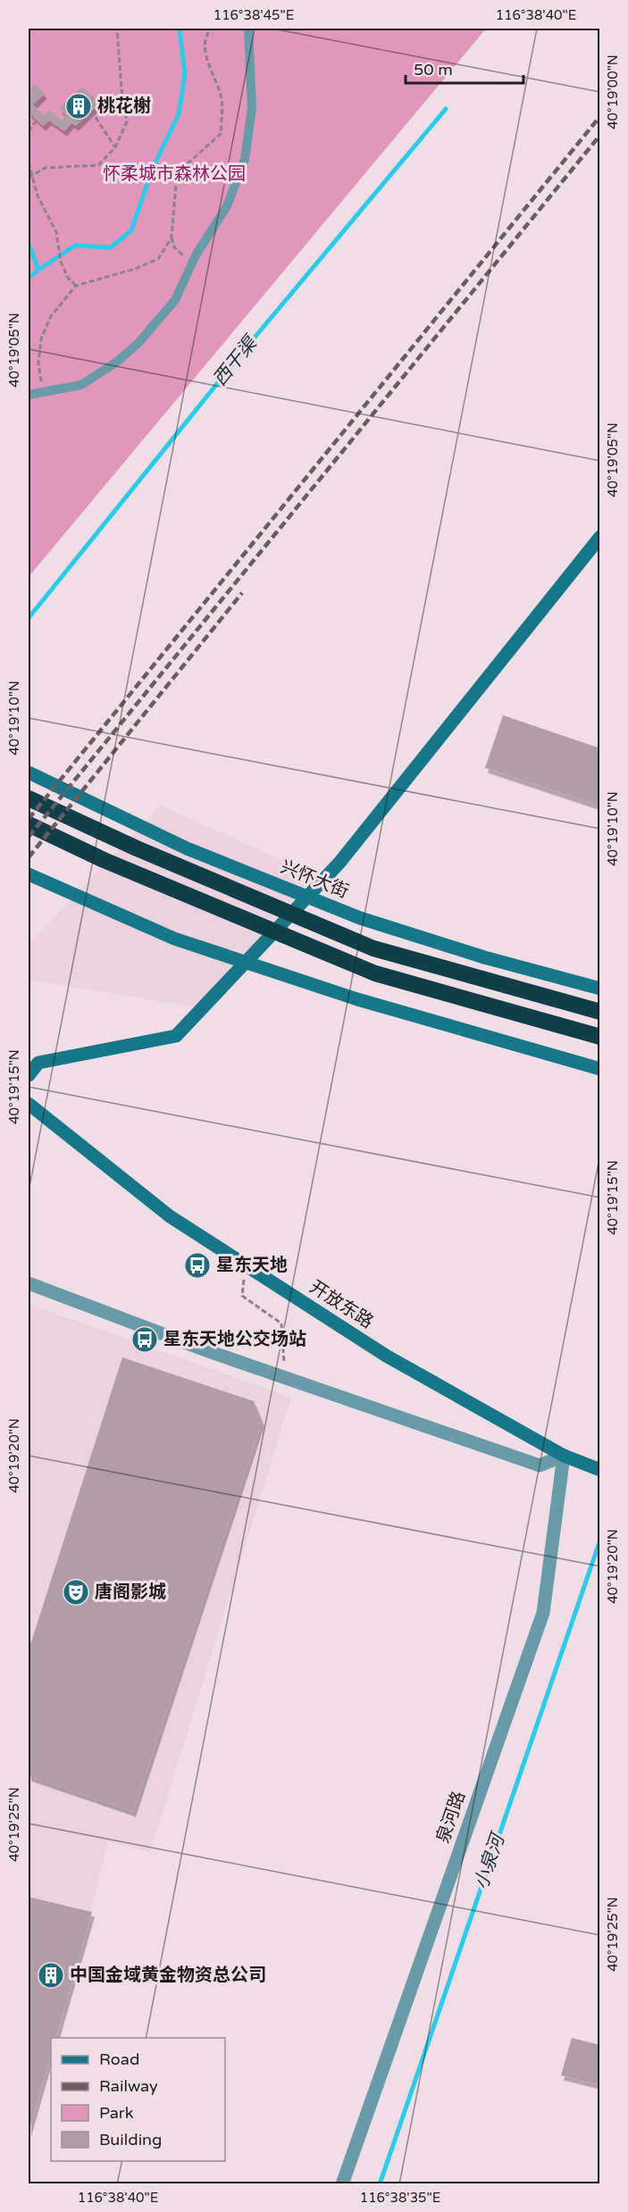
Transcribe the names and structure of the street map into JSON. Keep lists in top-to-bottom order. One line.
{"streets":{"street":["兴怀大街","开放东路","泉河路"]},"crossings":[["开放东路","泉河路"]],"water":["西干渠","小泉河"],"parks":["怀柔城市森林公园"],"places":{"building":["桃花榭","中国金域黄金物资总公司"],"bus stop":["星东天地","星东天地公交场站"],"theatre":["唐阁影城"]},"legend":["Road","Railway","Park","Building"],"scale_bar":"50 m","coordinates":["116°38'45\"E","116°38'40\"E","40°19'00\"N","40°19'05\"N","40°19'10\"N","40°19'15\"N","40°19'20\"N","40°19'25\"N","116°38'35\"E"]}
